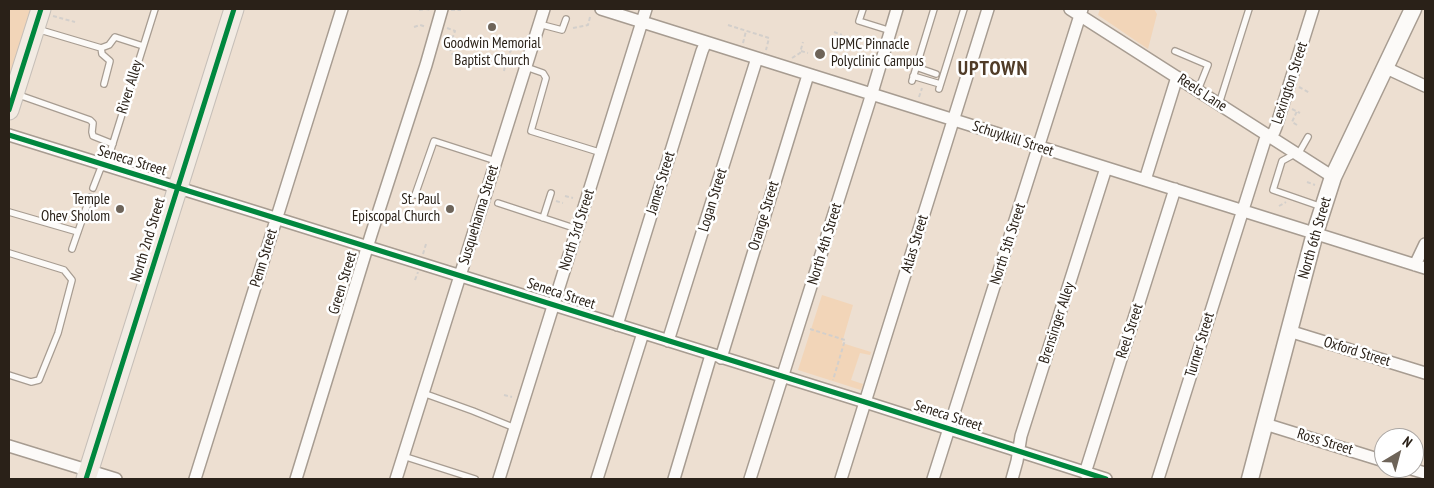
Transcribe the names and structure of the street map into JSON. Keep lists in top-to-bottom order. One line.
{"streets":{"main road":["North 6th Street","North 2nd Street"],"street":["Lexington Street","Reels Lane","Schuylkill Street","Seneca Street","James Street","Logan Street","Susquehanna Street","Orange Street","North 3rd Street","North 4th Street","Atlas Street","North 5th Street","Penn Street","Green Street","Brensinger Alley","Reel Street","Turner Street","Oxford Street","Ross Street"],"lane":["River Alley"]},"crossings":[["Lexington Street","Reels Lane"],["Lexington Street","Schuylkill Street"],["Lexington Street","Turner Street"],["River Alley","Seneca Street"],["Reels Lane","North 6th Street"],["Reels Lane","North 5th Street"],["Schuylkill Street","James Street"],["Schuylkill Street","Logan Street"],["Schuylkill Street","Orange Street"],["Schuylkill Street","North 3rd Street"],["Schuylkill Street","North 6th Street"],["Schuylkill Street","North 4th Street"],["Schuylkill Street","Atlas Street"],["Schuylkill Street","North 5th Street"],["Schuylkill Street","Brensinger Alley"],["Schuylkill Street","Reel Street"],["Schuylkill Street","Turner Street"],["Seneca Street","James Street"],["Seneca Street","Logan Street"],["Seneca Street","Susquehanna Street"],["Seneca Street","Orange Street"],["Seneca Street","North 3rd Street"],["Seneca Street","North 2nd Street"],["Seneca Street","North 4th Street"],["Seneca Street","Atlas Street"],["Seneca Street","North 5th Street"],["Seneca Street","Penn Street"],["Seneca Street","Green Street"],["Seneca Street","Brensinger Alley"],["Seneca Street","Reel Street"],["North 6th Street","Oxford Street"],["North 6th Street","Ross Street"]],"districts":["UPTOWN"],"places":["Goodwin Memorial Baptist Church","UPMC Pinnacle Polyclinic Campus","Temple Ohev Sholom","St. Paul Episcopal Church"],"north":"top right"}
